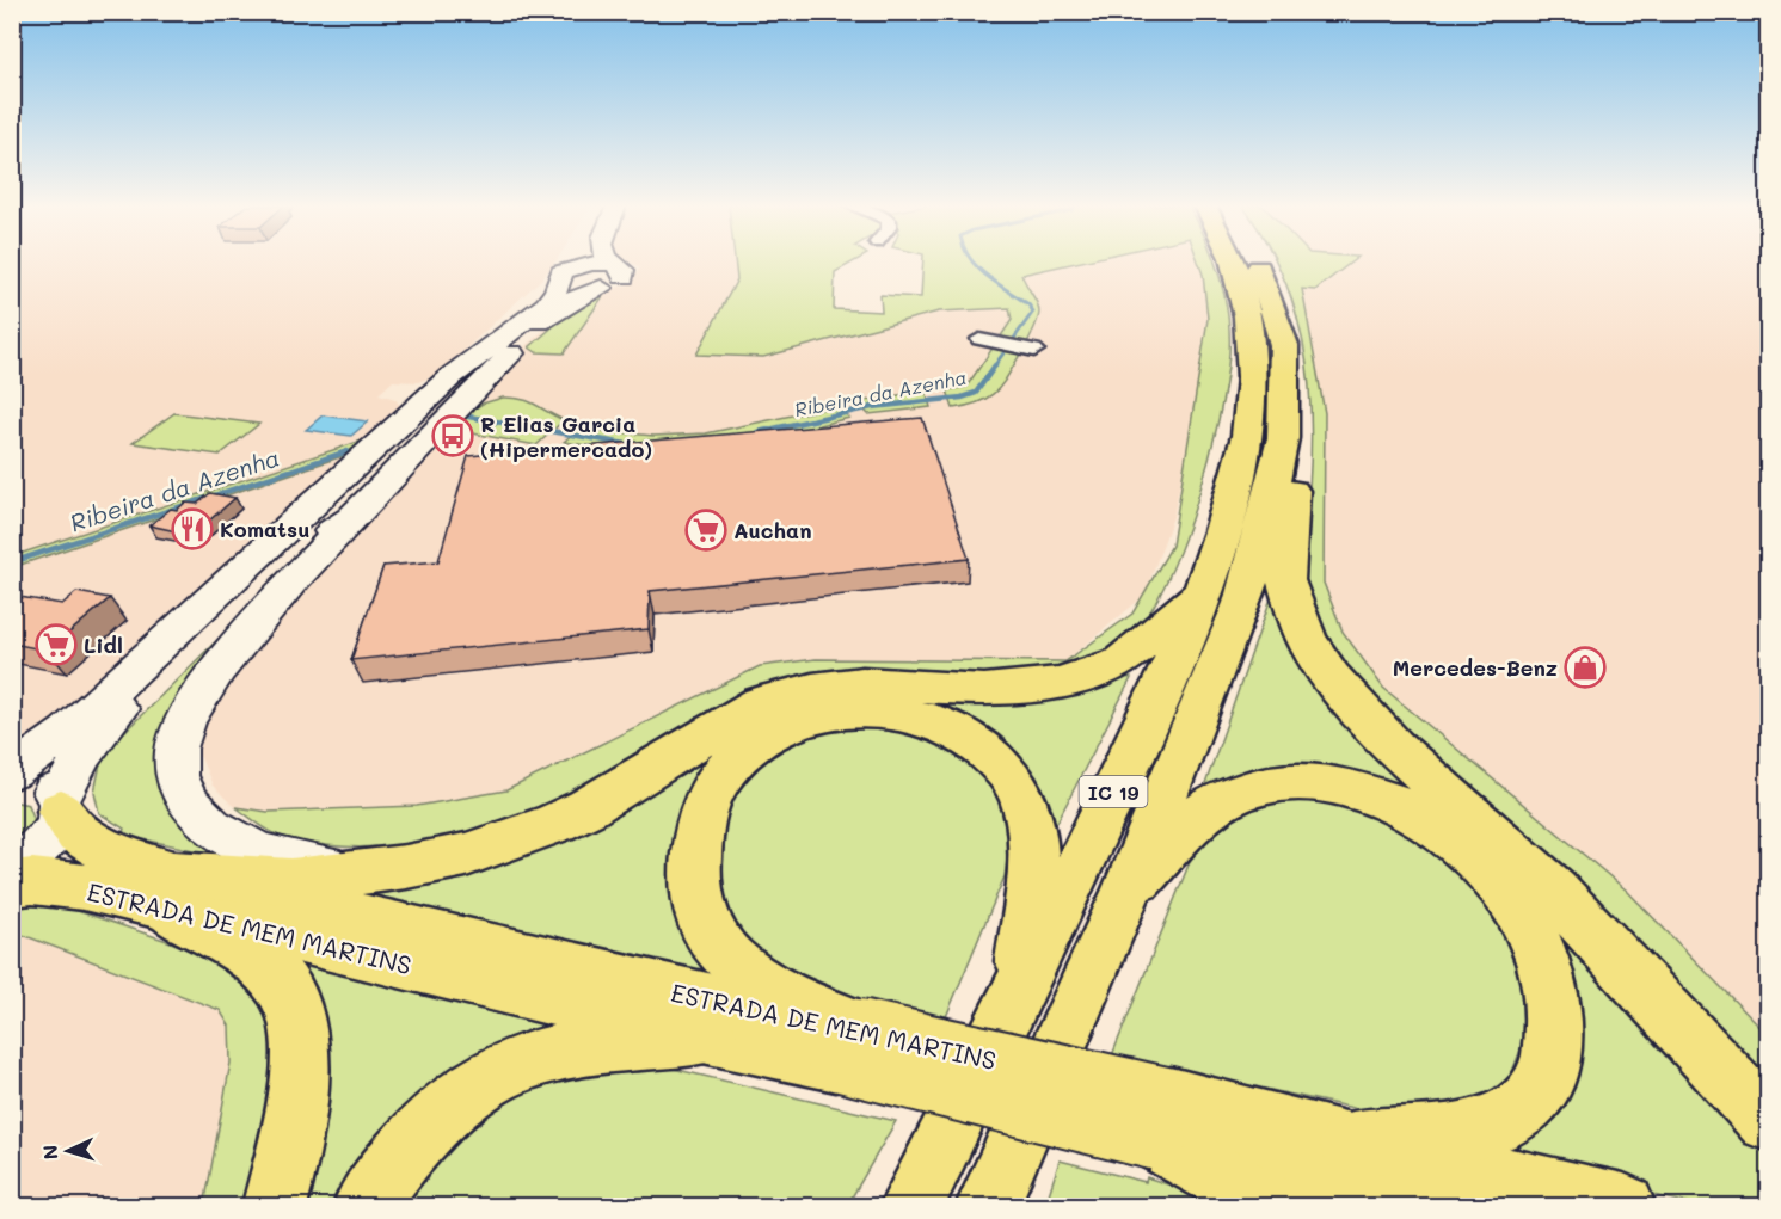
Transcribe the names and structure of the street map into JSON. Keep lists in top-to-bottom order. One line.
{"streets":{"main road":["IC 19","ESTRADA DE MEM MARTINS"]},"water":["Ribeira da Azenha"],"places":{"bus stop":["R Elias Garcia (Hipermercado)"],"restaurant":["Komatsu"],"supermarket":["Auchan","Lidl"],"shop":["Mercedes-Benz"]},"north":"left"}
